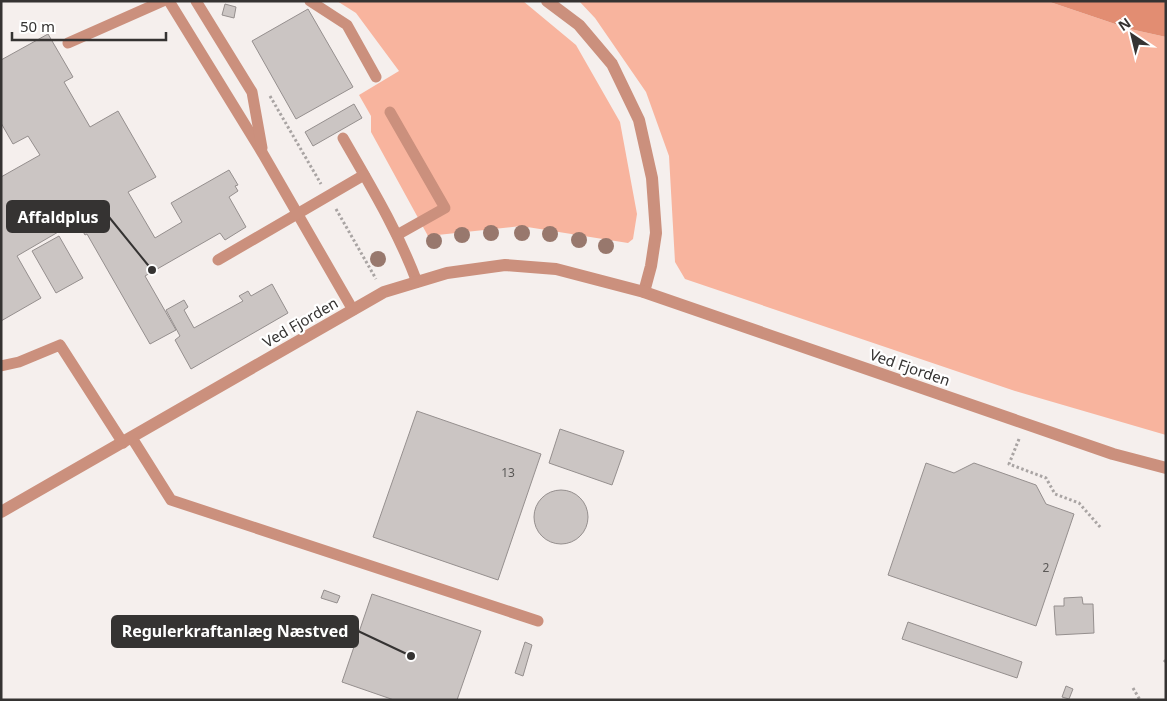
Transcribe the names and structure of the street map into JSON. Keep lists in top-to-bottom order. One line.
{"streets":{"street":["Ved Fjorden"]},"places":["Affaldplus","Regulerkraftanlæg Næstved"],"house_numbers":["13","2"],"scale_bar":"50 m","north":"top left"}
